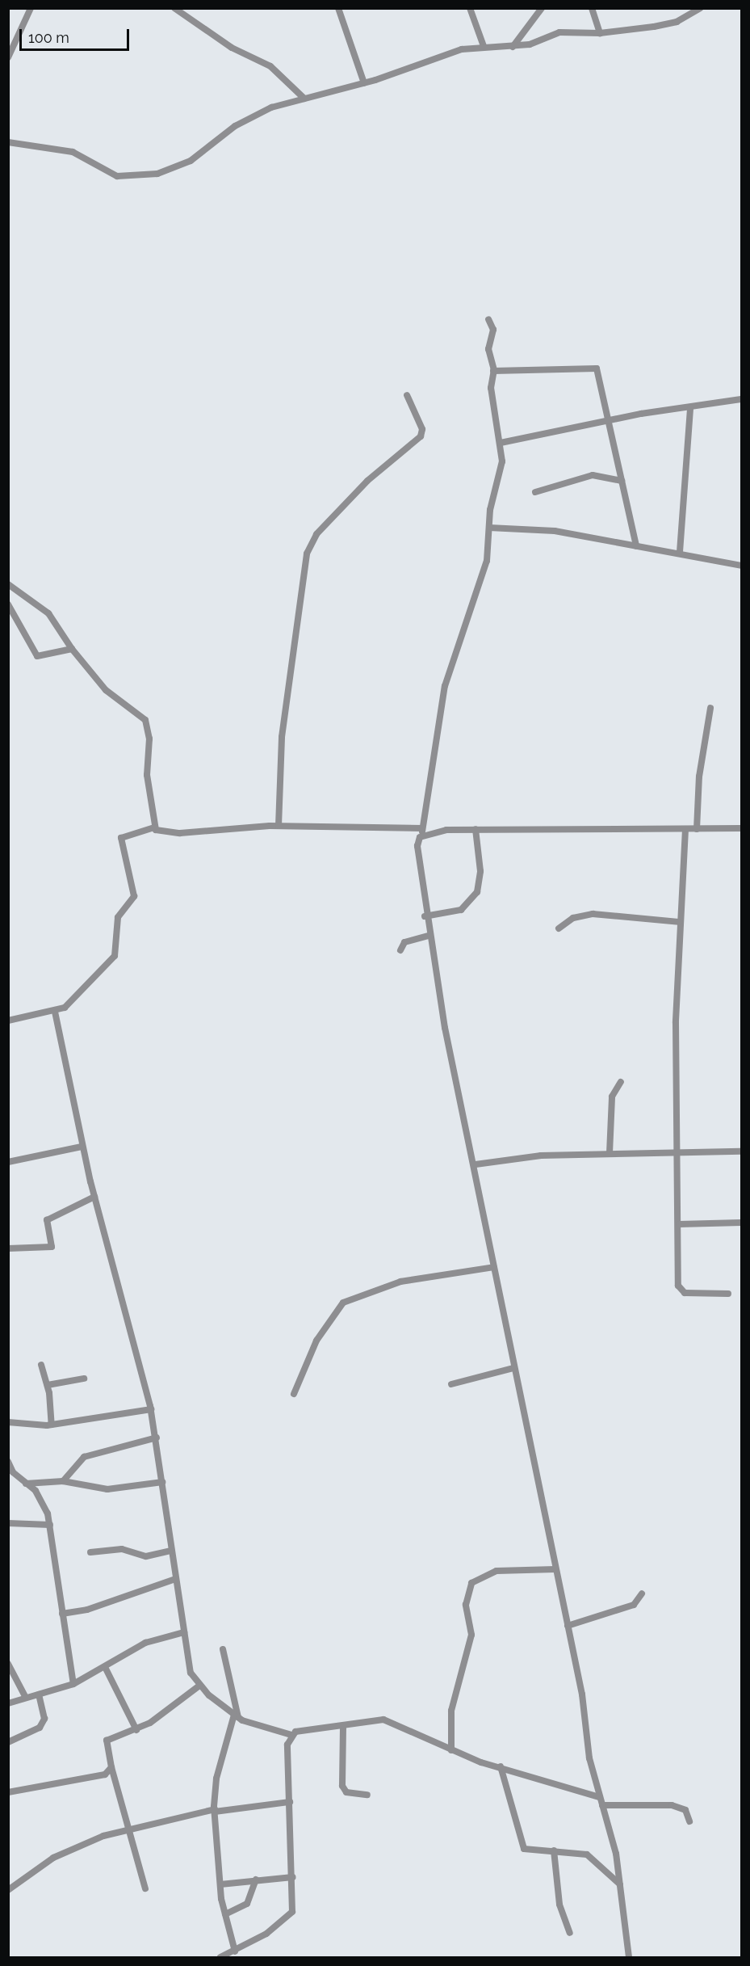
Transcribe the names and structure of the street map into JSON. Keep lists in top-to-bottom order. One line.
{"scale_bar":"100 m"}
